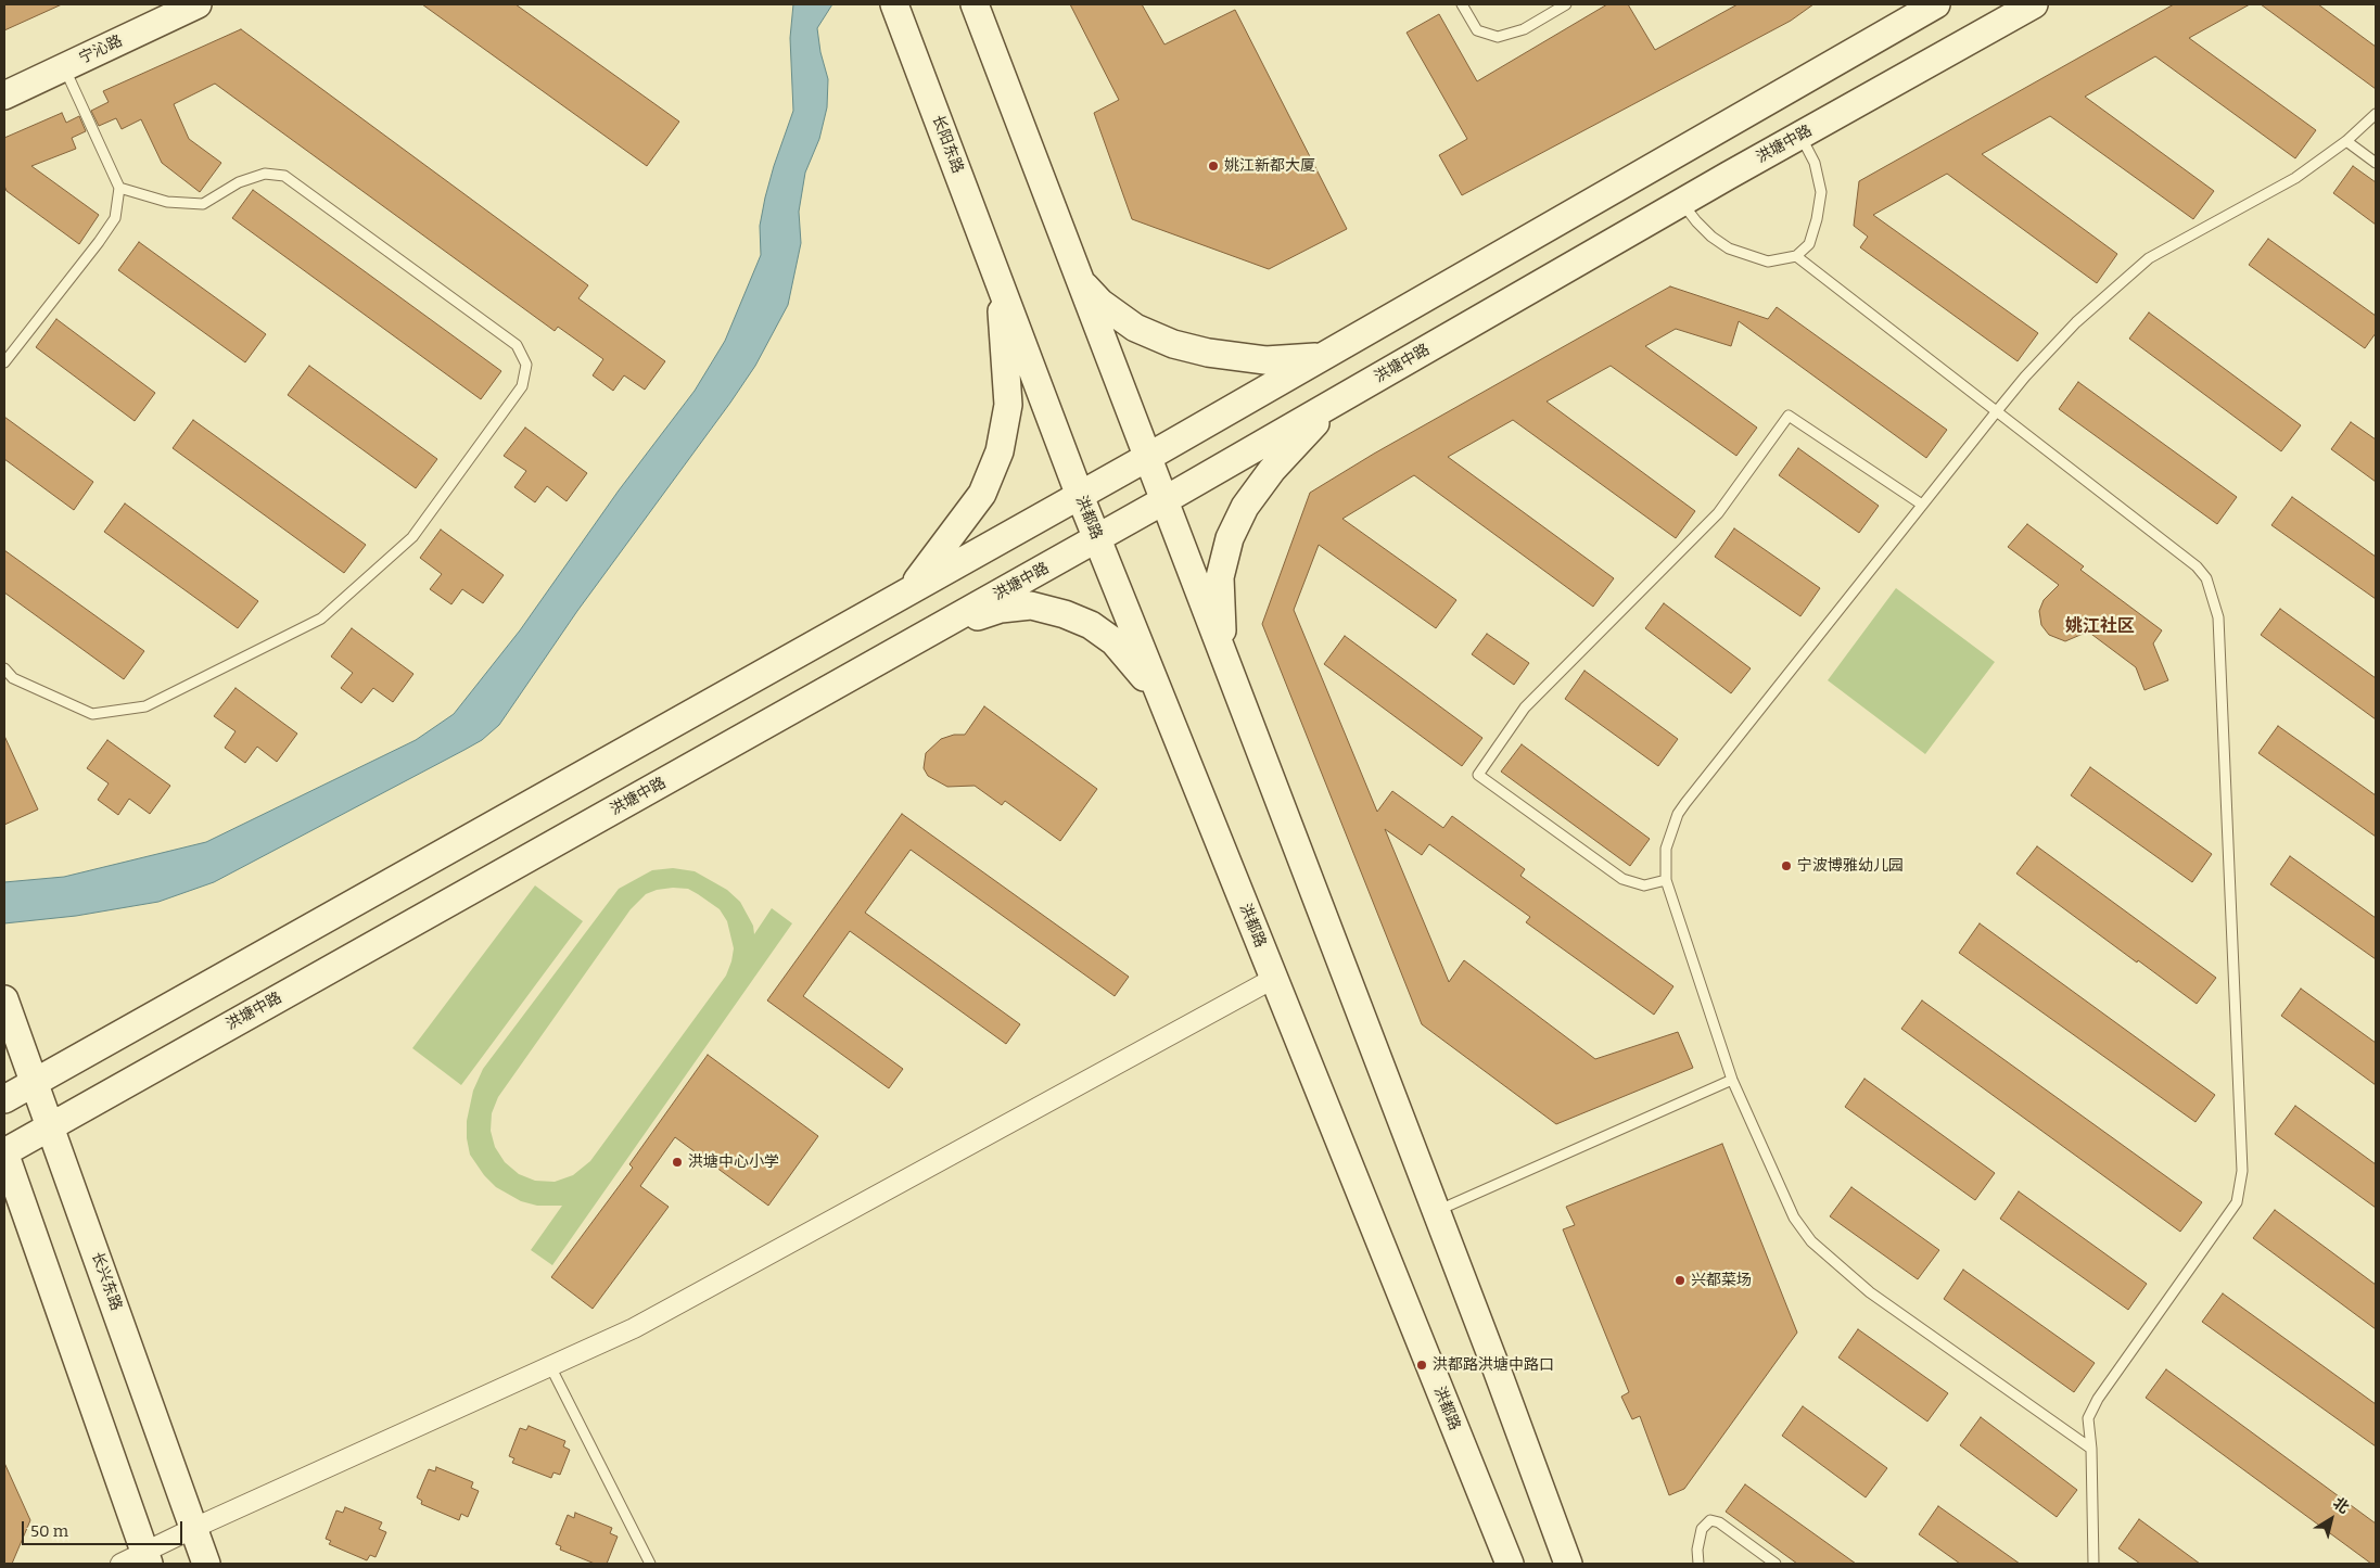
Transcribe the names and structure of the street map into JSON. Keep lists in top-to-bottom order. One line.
{"streets":{"main road":["宁沁路","长阳东路","洪塘中路","洪都路","长兴东路"]},"crossings":[["长阳东路","洪都路"],["洪塘中路","洪都路"],["洪塘中路","长兴东路"]],"districts":["姚江社区"],"places":["姚江新都大厦","宁波博雅幼儿园","洪塘中心小学","兴都菜场","洪都路洪塘中路口"],"scale_bar":"50 m","north":"top right"}
